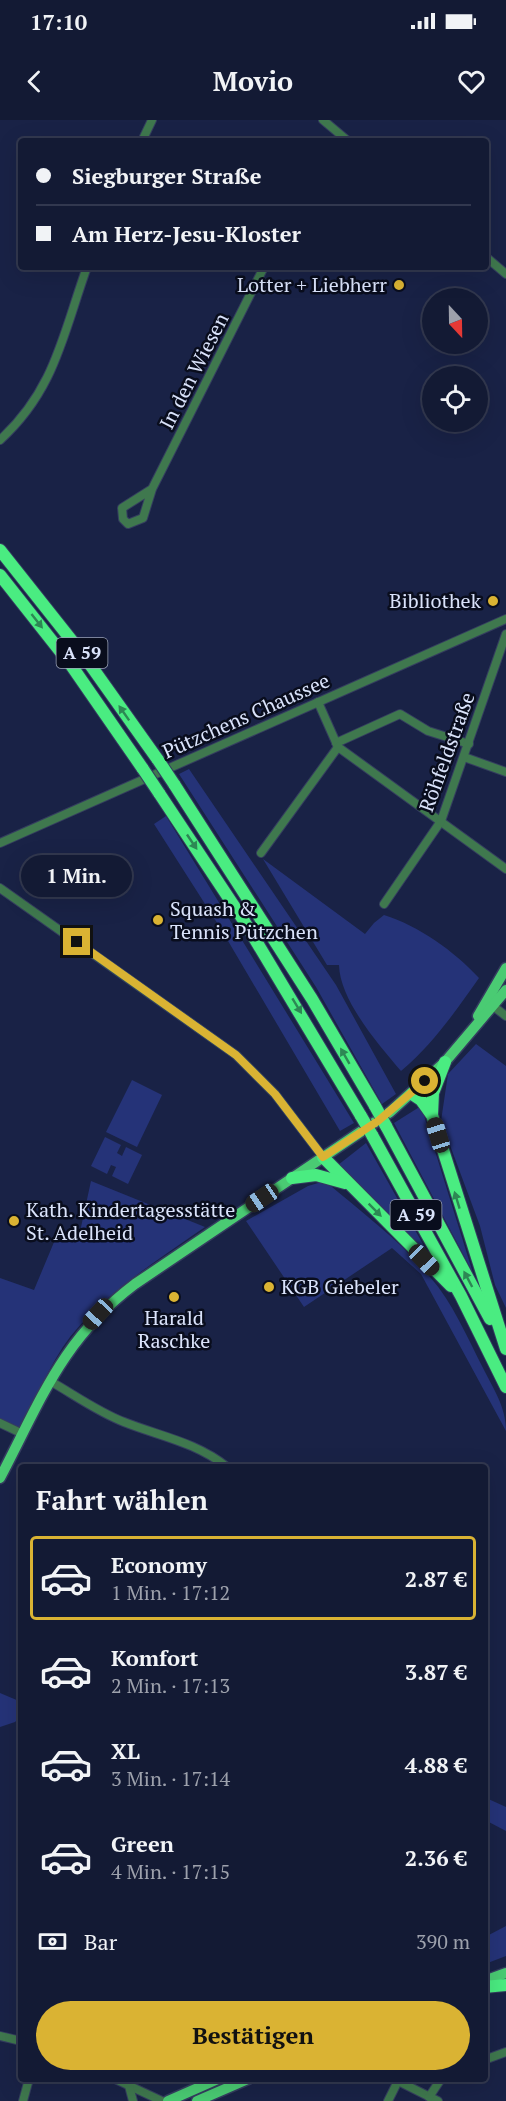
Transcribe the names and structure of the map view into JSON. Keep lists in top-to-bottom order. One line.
{"streets":{"highway":["A 59"],"street":["In den Wiesen","Pützchens Chaussee","Röhfeldstraße"]},"places":["Lotter + Liebherr","Bibliothek","Squash & Tennis Pützchen","Kath. Kindertagesstätte St. Adelheid","KGB Giebeler","Harald Raschke"],"north":"bottom","page":{"status":"17:10","header":"Movio","banner":["Siegburger Straße","Am Herz-Jesu-Kloster"],"bubble":"1 Min.","heading":"Fahrt wählen","list":[{"name":"Economy","note":"1 Min. · 17:12","value":"2.87 €"},{"name":"Komfort","note":"2 Min. · 17:13","value":"3.87 €"},{"name":"XL","note":"3 Min. · 17:14","value":"4.88 €"},{"name":"Green","note":"4 Min. · 17:15","value":"2.36 €"}],"pay":["Bar","390 m"],"buttons":"Bestätigen"}}
